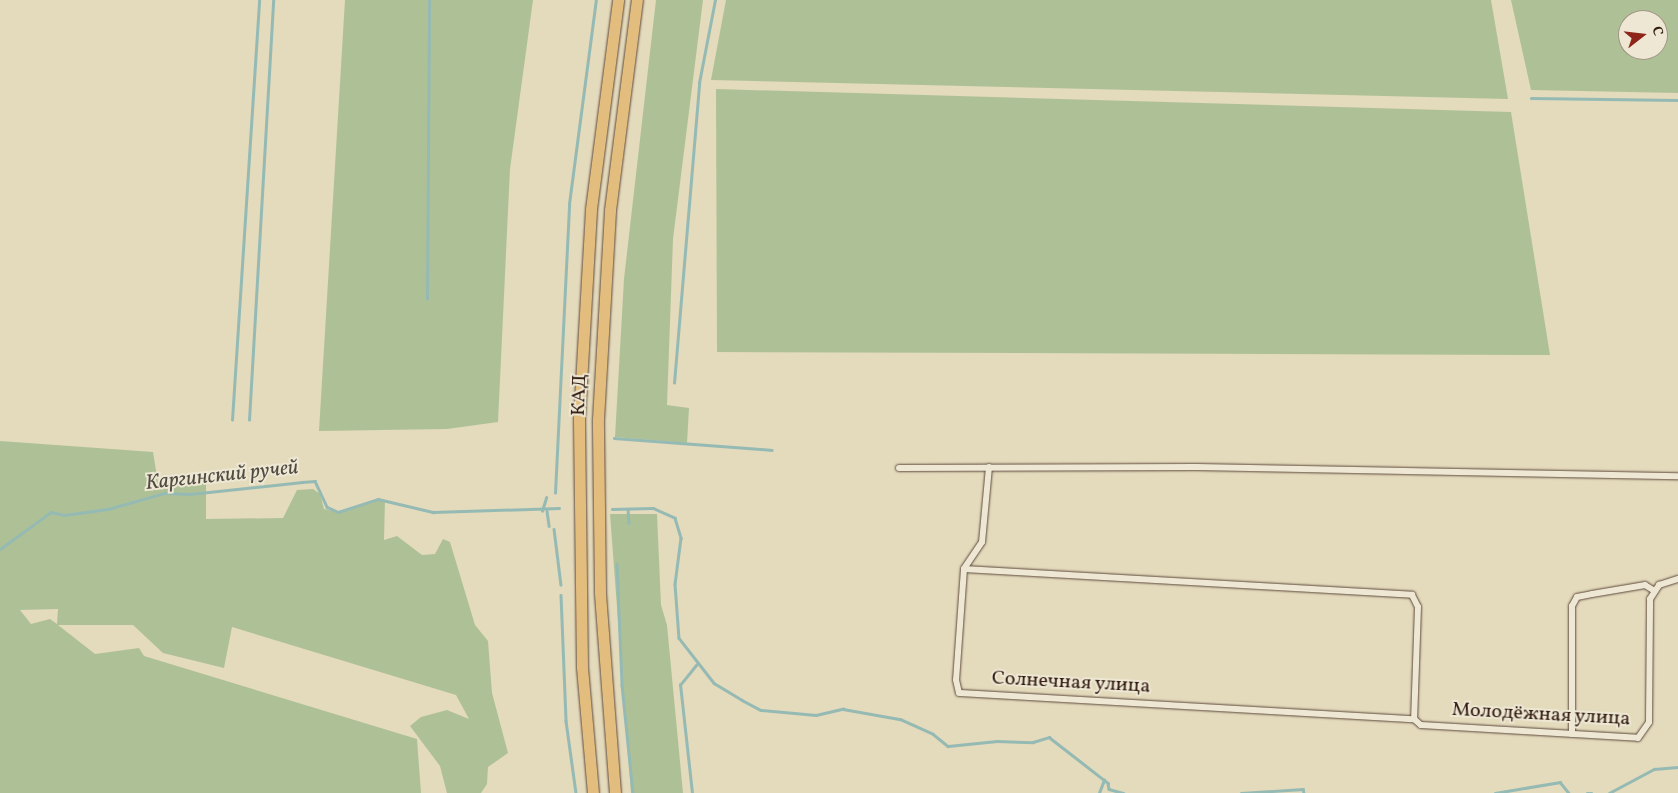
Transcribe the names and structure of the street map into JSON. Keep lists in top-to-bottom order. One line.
{"streets":{"highway":["КАД"],"street":["Солнечная улица","Молодёжная улица"]},"crossings":[["Солнечная улица","Молодёжная улица"]],"water":["Каргинский ручей"],"north":"right"}
